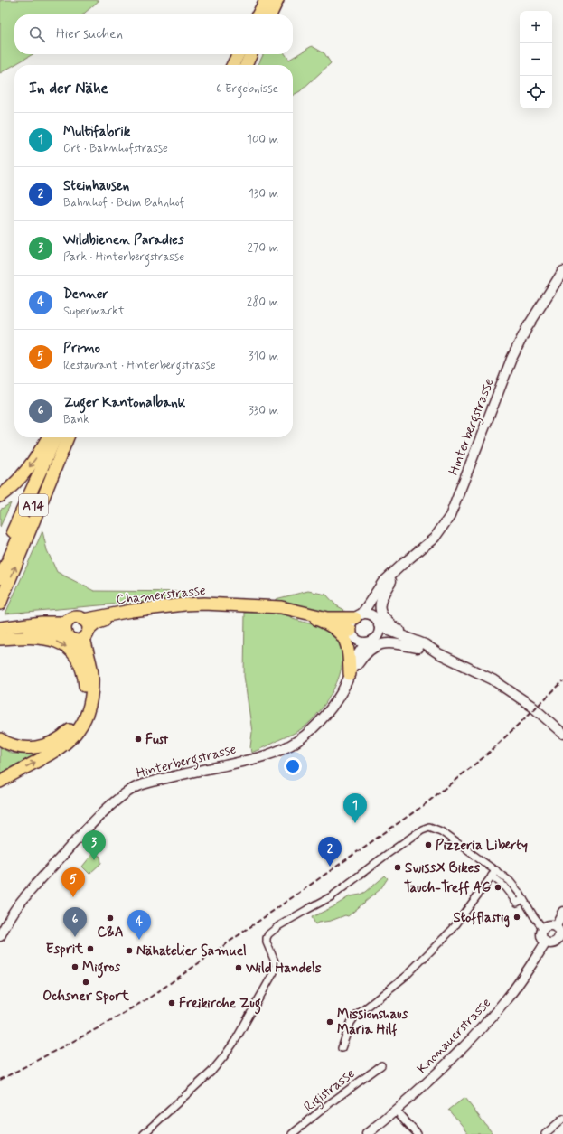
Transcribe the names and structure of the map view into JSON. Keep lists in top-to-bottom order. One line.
{"streets":{"highway":["A14","Chamerstrasse"],"street":["Hinterbergstrasse","Knonauerstrasse","Rigistrasse"]},"crossings":[["Hinterbergstrasse","Chamerstrasse"]],"places":["Fust","Pizzeria Liberty","SwissX Bikes","Tauch-Treff AG","Stofflastig","C&A","Esprit","Nähatelier Samuel","Migros","Wild Handels","Ochsner Sport","Freikirche Zug","Missionshaus Maria Hilf"],"page":{"map_buttons":["+","−"],"search":"Hier suchen","heading":["In der Nähe","6 Ergebnisse"],"list":[{"mark":"1","name":"Multifabrik","note":"Ort · Bahnhofstrasse","value":"100 m"},{"mark":"2","name":"Steinhausen","note":"Bahnhof · Beim Bahnhof","value":"130 m"},{"mark":"3","name":"Wildbienen Paradies","note":"Park · Hinterbergstrasse","value":"270 m"},{"mark":"4","name":"Denner","note":"Supermarkt","value":"280 m"},{"mark":"5","name":"Primo","note":"Restaurant · Hinterbergstrasse","value":"310 m"},{"mark":"6","name":"Zuger Kantonalbank","note":"Bank","value":"330 m"}],"pins":["1","3","2","5","6","4"]}}
